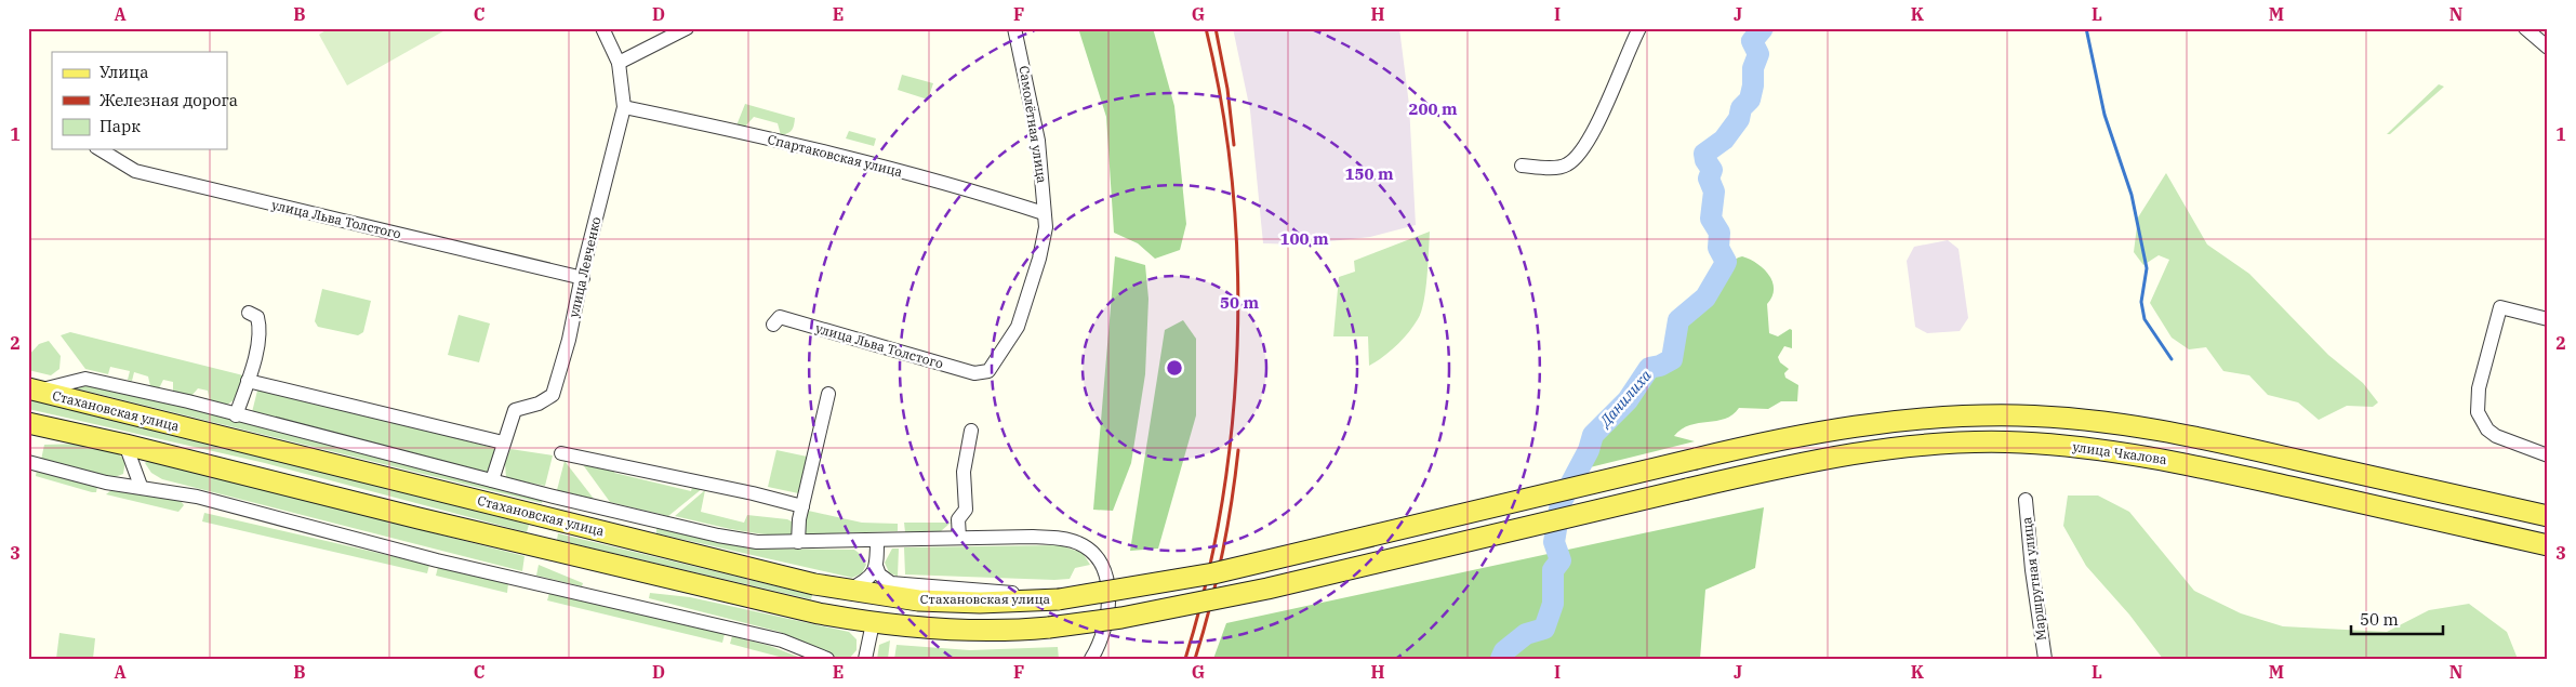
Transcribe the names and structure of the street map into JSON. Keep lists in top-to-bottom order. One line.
{"streets":{"main road":["Стахановская улица","улица Чкалова"],"street":["Самолётная улица","Спартаковская улица","улица Льва Толстого","улица Левченко","Маршрутная улица"]},"crossings":[["Самолётная улица","Спартаковская улица"],["Самолётная улица","улица Льва Толстого"],["Спартаковская улица","улица Левченко"],["улица Льва Толстого","улица Левченко"],["Стахановская улица","улица Чкалова"]],"water":["Данилиха"],"legend":["Улица","Железная дорога","Парк"],"scale_bar":"50 m","grid":{"columns":["A","B","C","D","E","F","G","H","I","J","K","L","M","N"],"rows":["1","2","3"]},"rings":["200 m","150 m","100 m","50 m"]}
